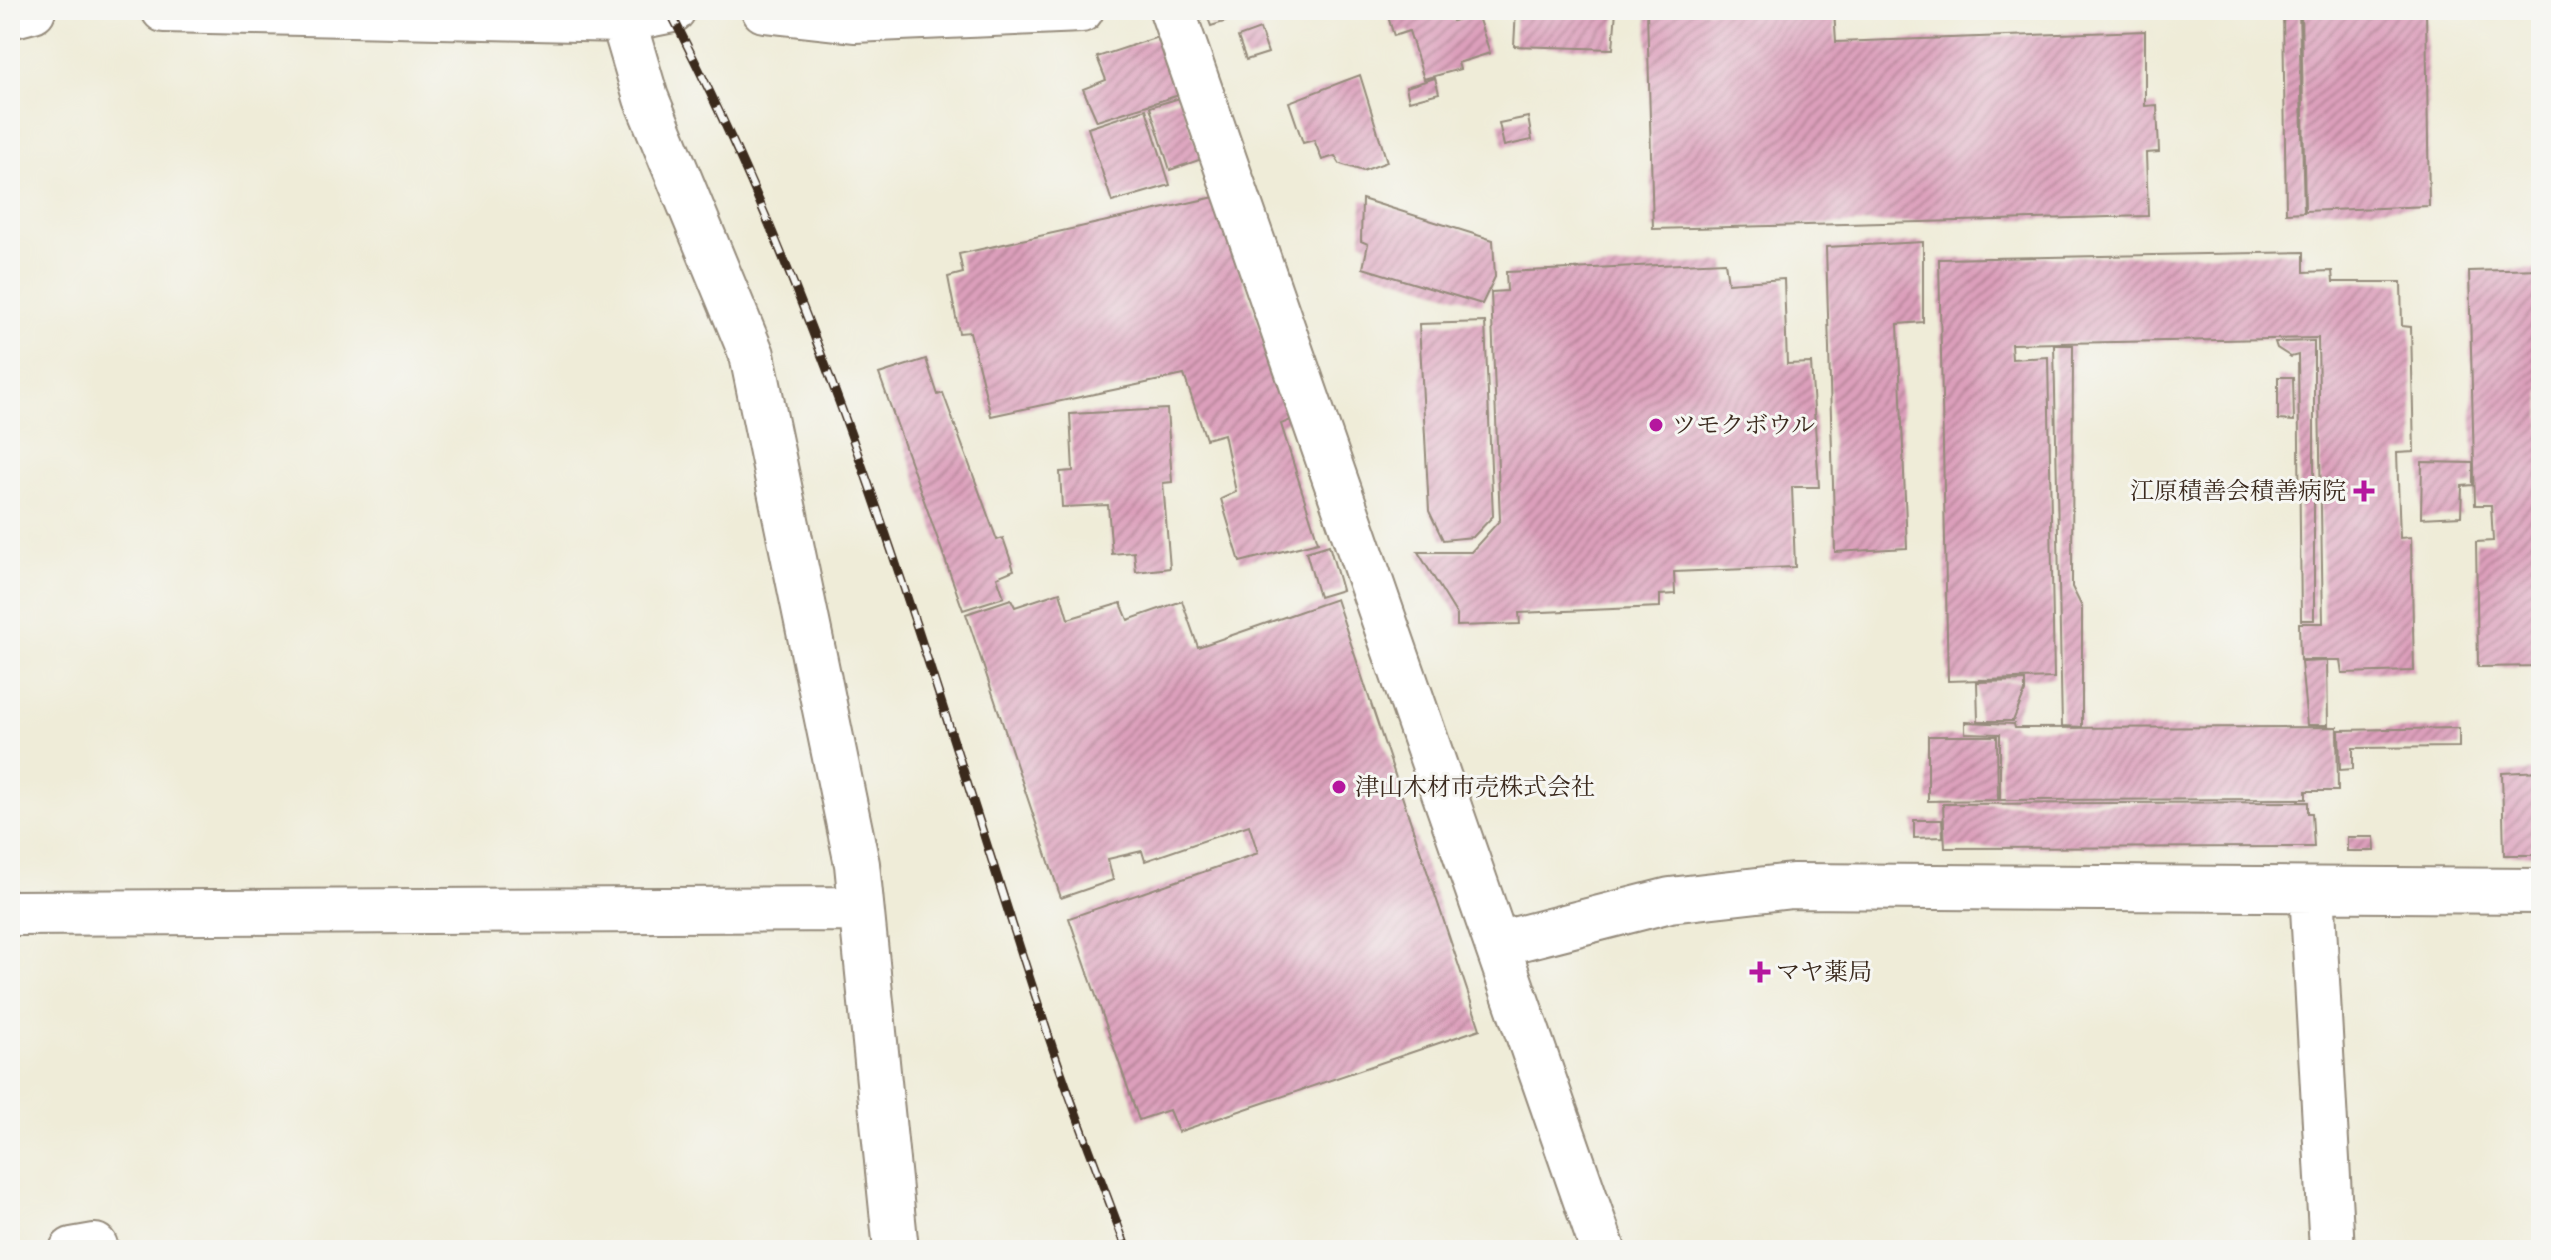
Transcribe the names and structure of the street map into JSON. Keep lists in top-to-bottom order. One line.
{"places":{"other":["ツモクボウル","津山木材市売株式会社"],"health":["江原積善会積善病院","マヤ薬局"]}}
